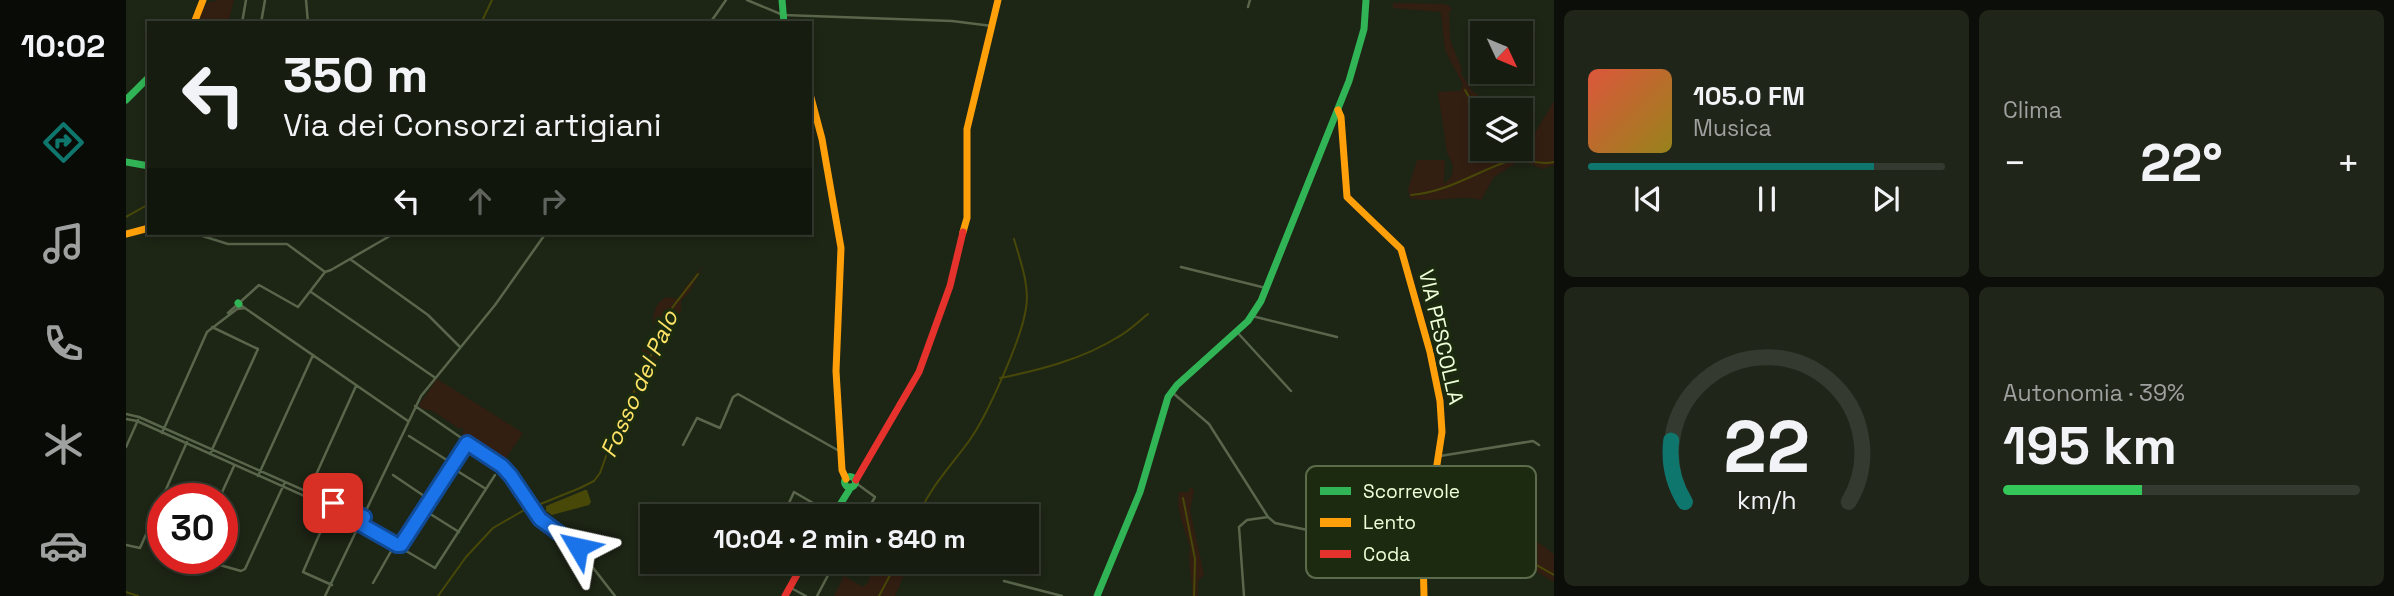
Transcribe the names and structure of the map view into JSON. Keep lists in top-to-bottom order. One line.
{"streets":{"street":["VIA PESCOLLA"]},"water":["Fosso del Palo"],"legend":["Scorrevole","Lento","Coda"],"north":"bottom right","page":{"tabs":"10:02","tile":["Clima",["Autonomia · 39%","195 km"]],"turn":["350 m","Via dei Consorzi artigiani"],"song":["105.0 FM","Musica"],"heat":["−","22°","+"],"limit":"30","trip":"10:04 · 2 min · 840 m","gauge":["22","km/h"]}}
